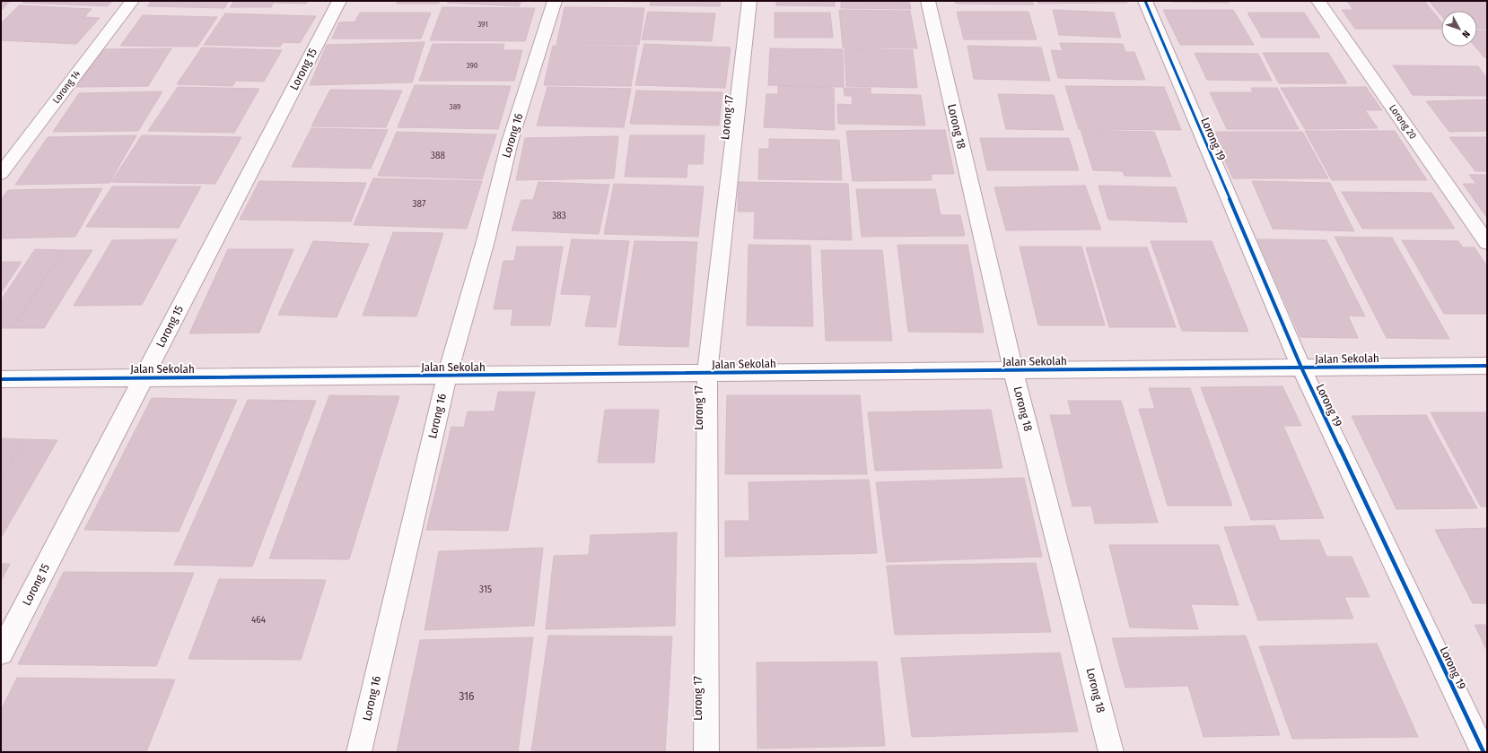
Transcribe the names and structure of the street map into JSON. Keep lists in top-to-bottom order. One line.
{"streets":{"street":["Lorong 15","Lorong 14","Lorong 17","Lorong 20","Lorong 18","Lorong 16","Lorong 19","Jalan Sekolah"]},"crossings":[["Lorong 15","Jalan Sekolah"],["Lorong 17","Jalan Sekolah"],["Lorong 18","Jalan Sekolah"],["Lorong 16","Jalan Sekolah"],["Lorong 19","Jalan Sekolah"]],"house_numbers":["391","390","389","388","387","383","315","464","316"],"north":"bottom right"}
